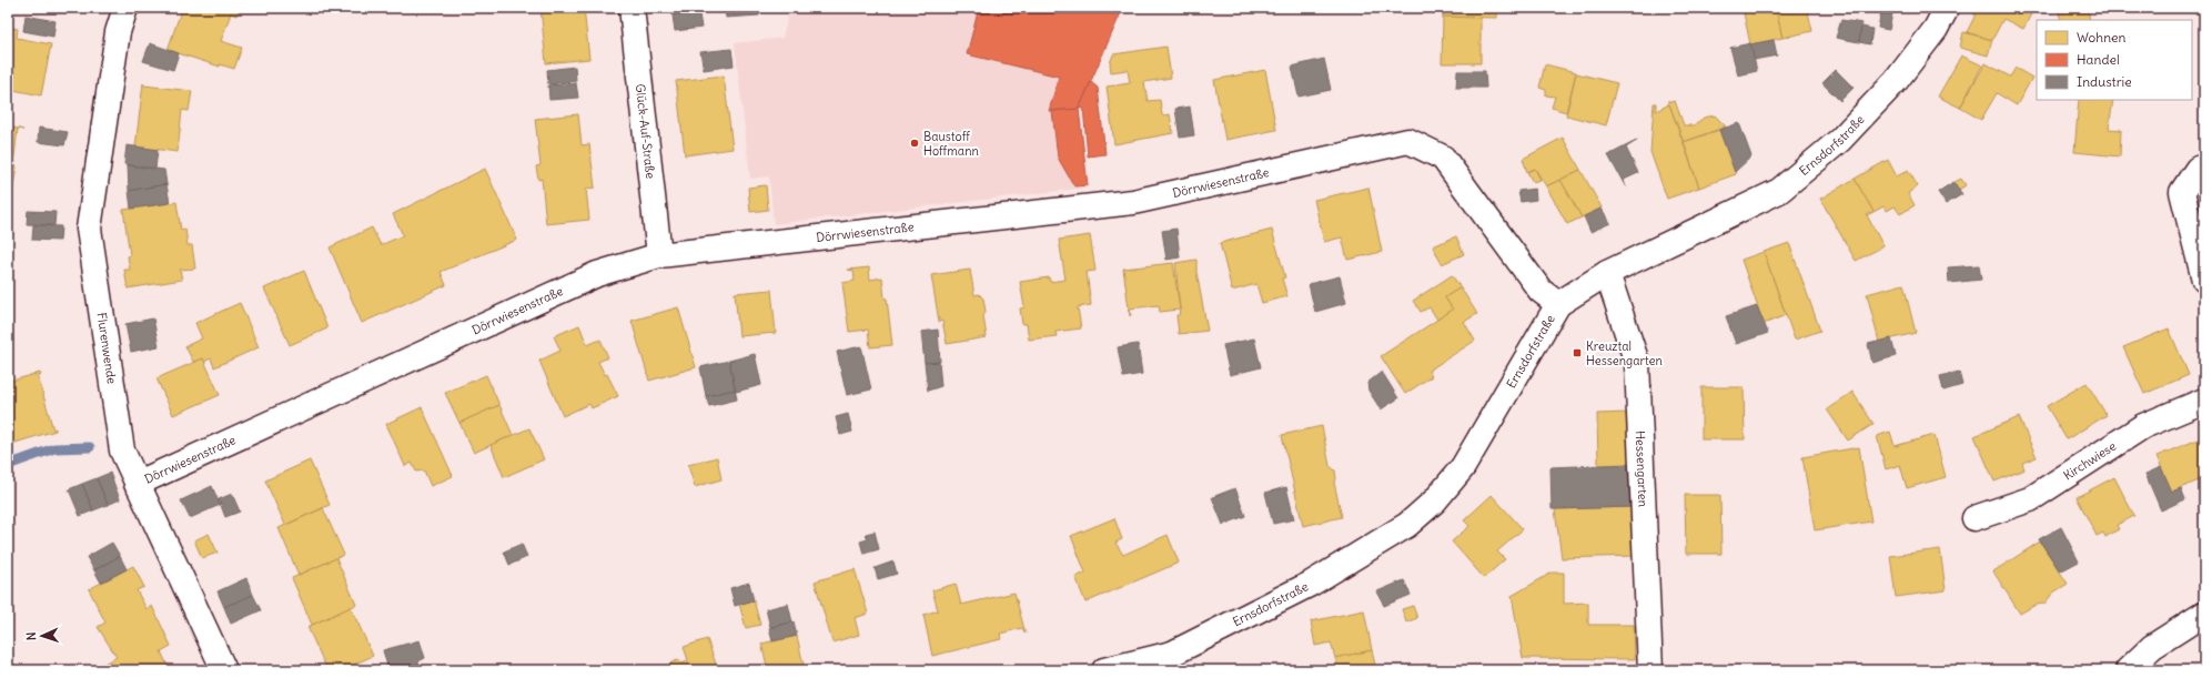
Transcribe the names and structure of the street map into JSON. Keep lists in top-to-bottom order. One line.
{"streets":{"street":["Glück-Auf-Straße","Ernsdorfstraße","Dörrwiesenstraße","Flurenwende","Kirchwiese","Hessengarten"]},"crossings":[["Glück-Auf-Straße","Dörrwiesenstraße"],["Ernsdorfstraße","Dörrwiesenstraße"],["Ernsdorfstraße","Hessengarten"],["Dörrwiesenstraße","Flurenwende"]],"places":{"other":["Baustoff Hoffmann"],"transit":["Kreuztal Hessengarten"]},"legend":["Wohnen","Handel","Industrie"],"north":"left"}
